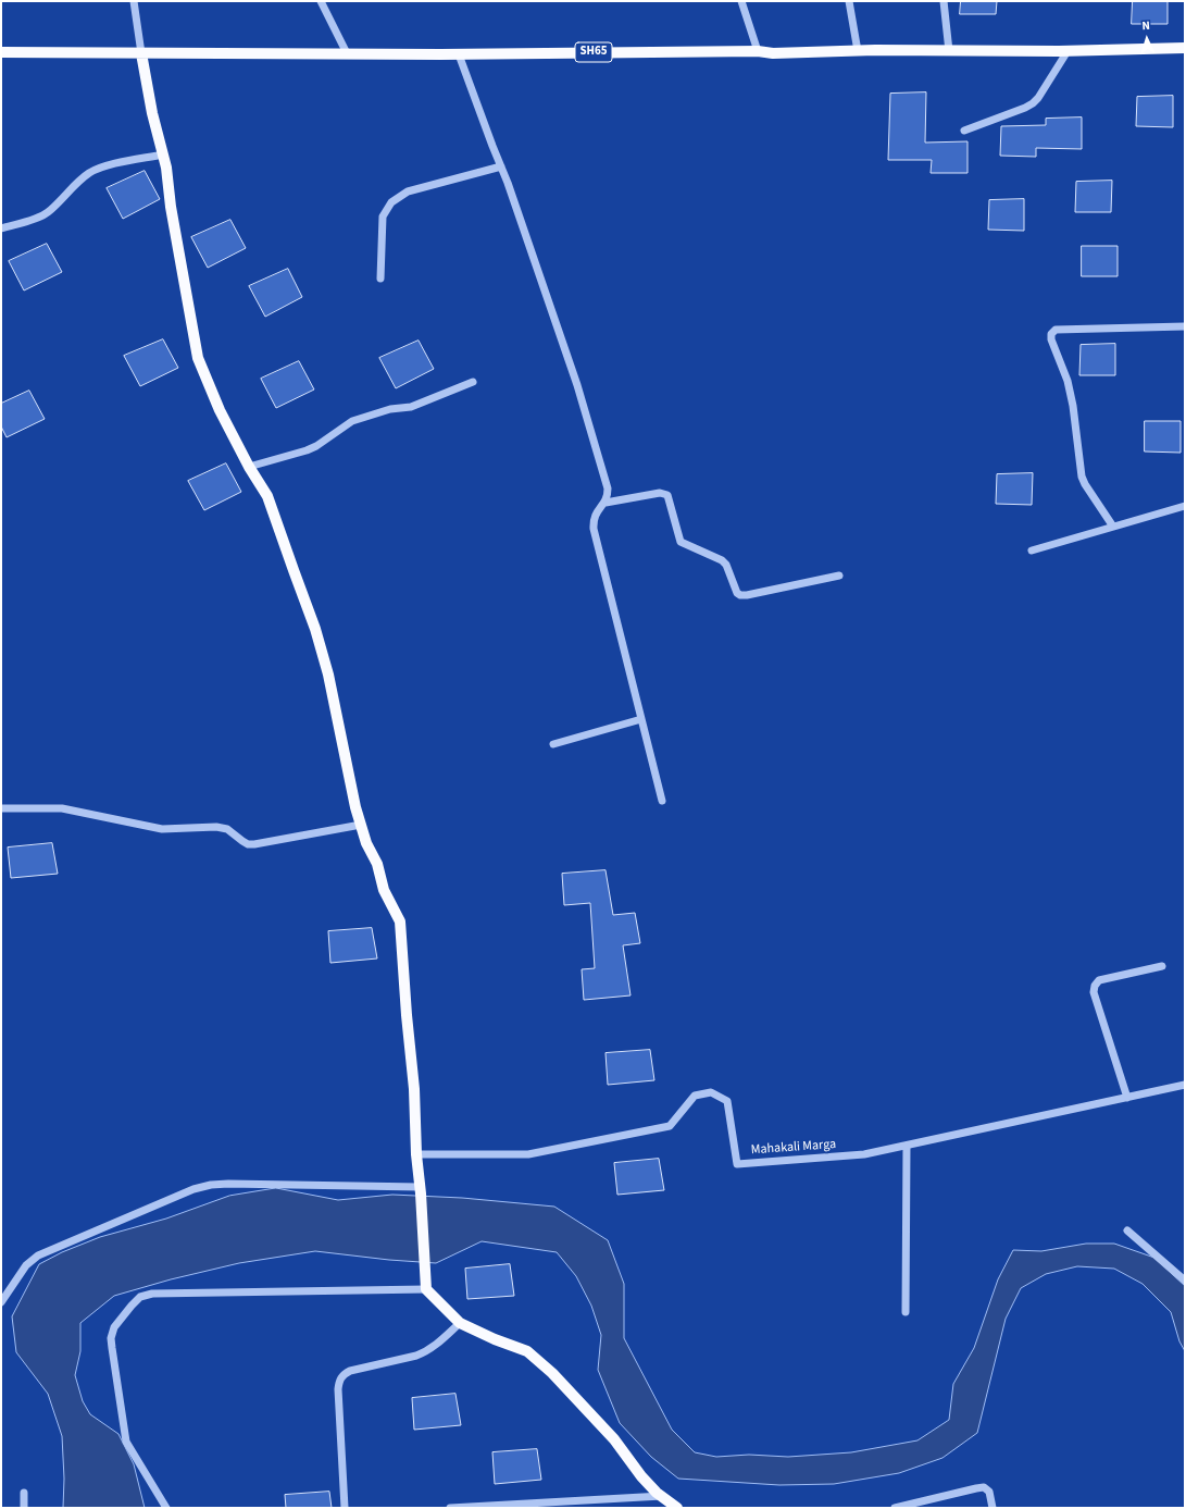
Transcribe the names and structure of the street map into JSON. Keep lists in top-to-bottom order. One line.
{"streets":{"main road":["SH65"],"street":["Mahakali Marga"]},"north":"top"}
